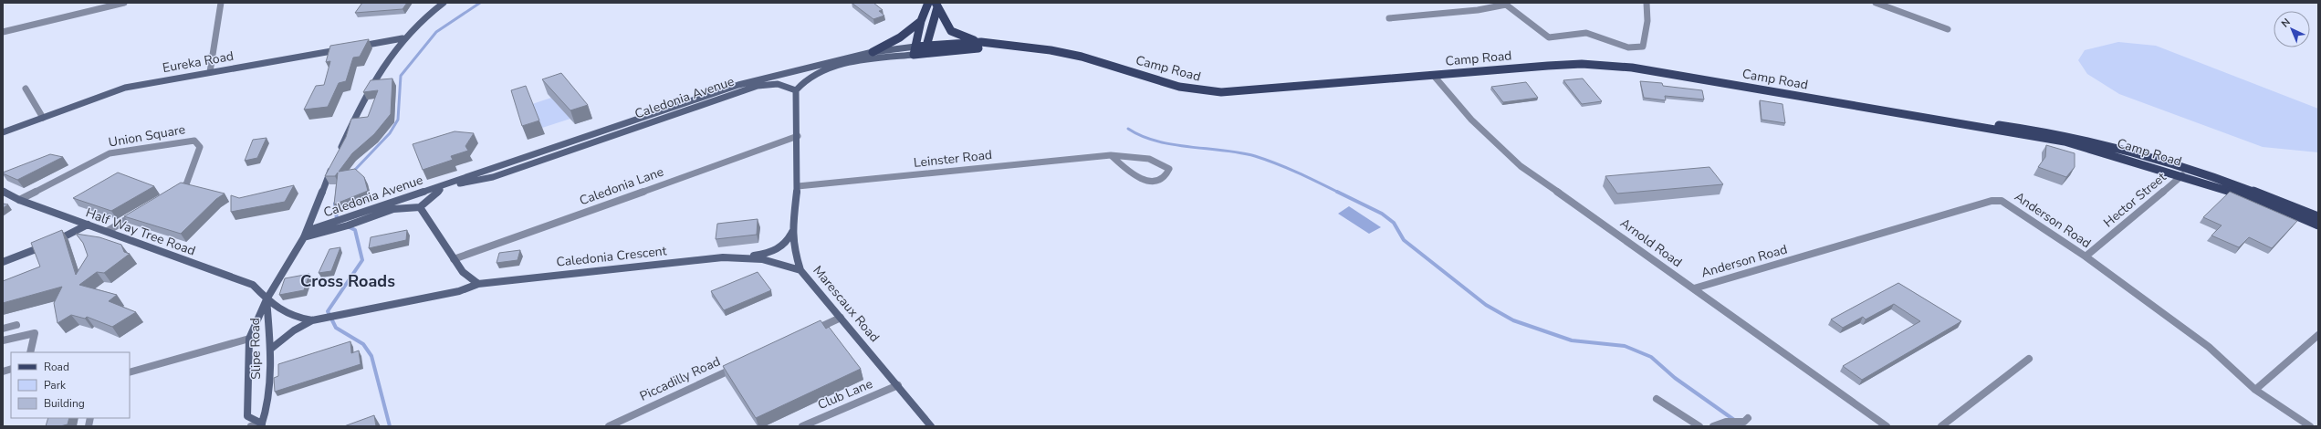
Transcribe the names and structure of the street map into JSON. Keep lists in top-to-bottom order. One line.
{"streets":{"main road":["Camp Road","Eureka Road","Caledonia Avenue","Half Way Tree Road","Caledonia Crescent","Marescaux Road","Slipe Road"],"street":["Union Square","Leinster Road","Caledonia Lane","Hector Street","Anderson Road","Arnold Road","Piccadilly Road","Club Lane"]},"crossings":[["Camp Road","Caledonia Avenue"],["Camp Road","Hector Street"],["Camp Road","Arnold Road"],["Caledonia Avenue","Marescaux Road"],["Union Square","Half Way Tree Road"],["Leinster Road","Marescaux Road"],["Caledonia Lane","Marescaux Road"],["Hector Street","Anderson Road"],["Anderson Road","Arnold Road"],["Half Way Tree Road","Caledonia Crescent"],["Half Way Tree Road","Slipe Road"],["Caledonia Crescent","Marescaux Road"],["Caledonia Crescent","Slipe Road"],["Marescaux Road","Club Lane"]],"districts":["Cross Roads"],"legend":["Road","Park","Building"],"north":"top left"}
